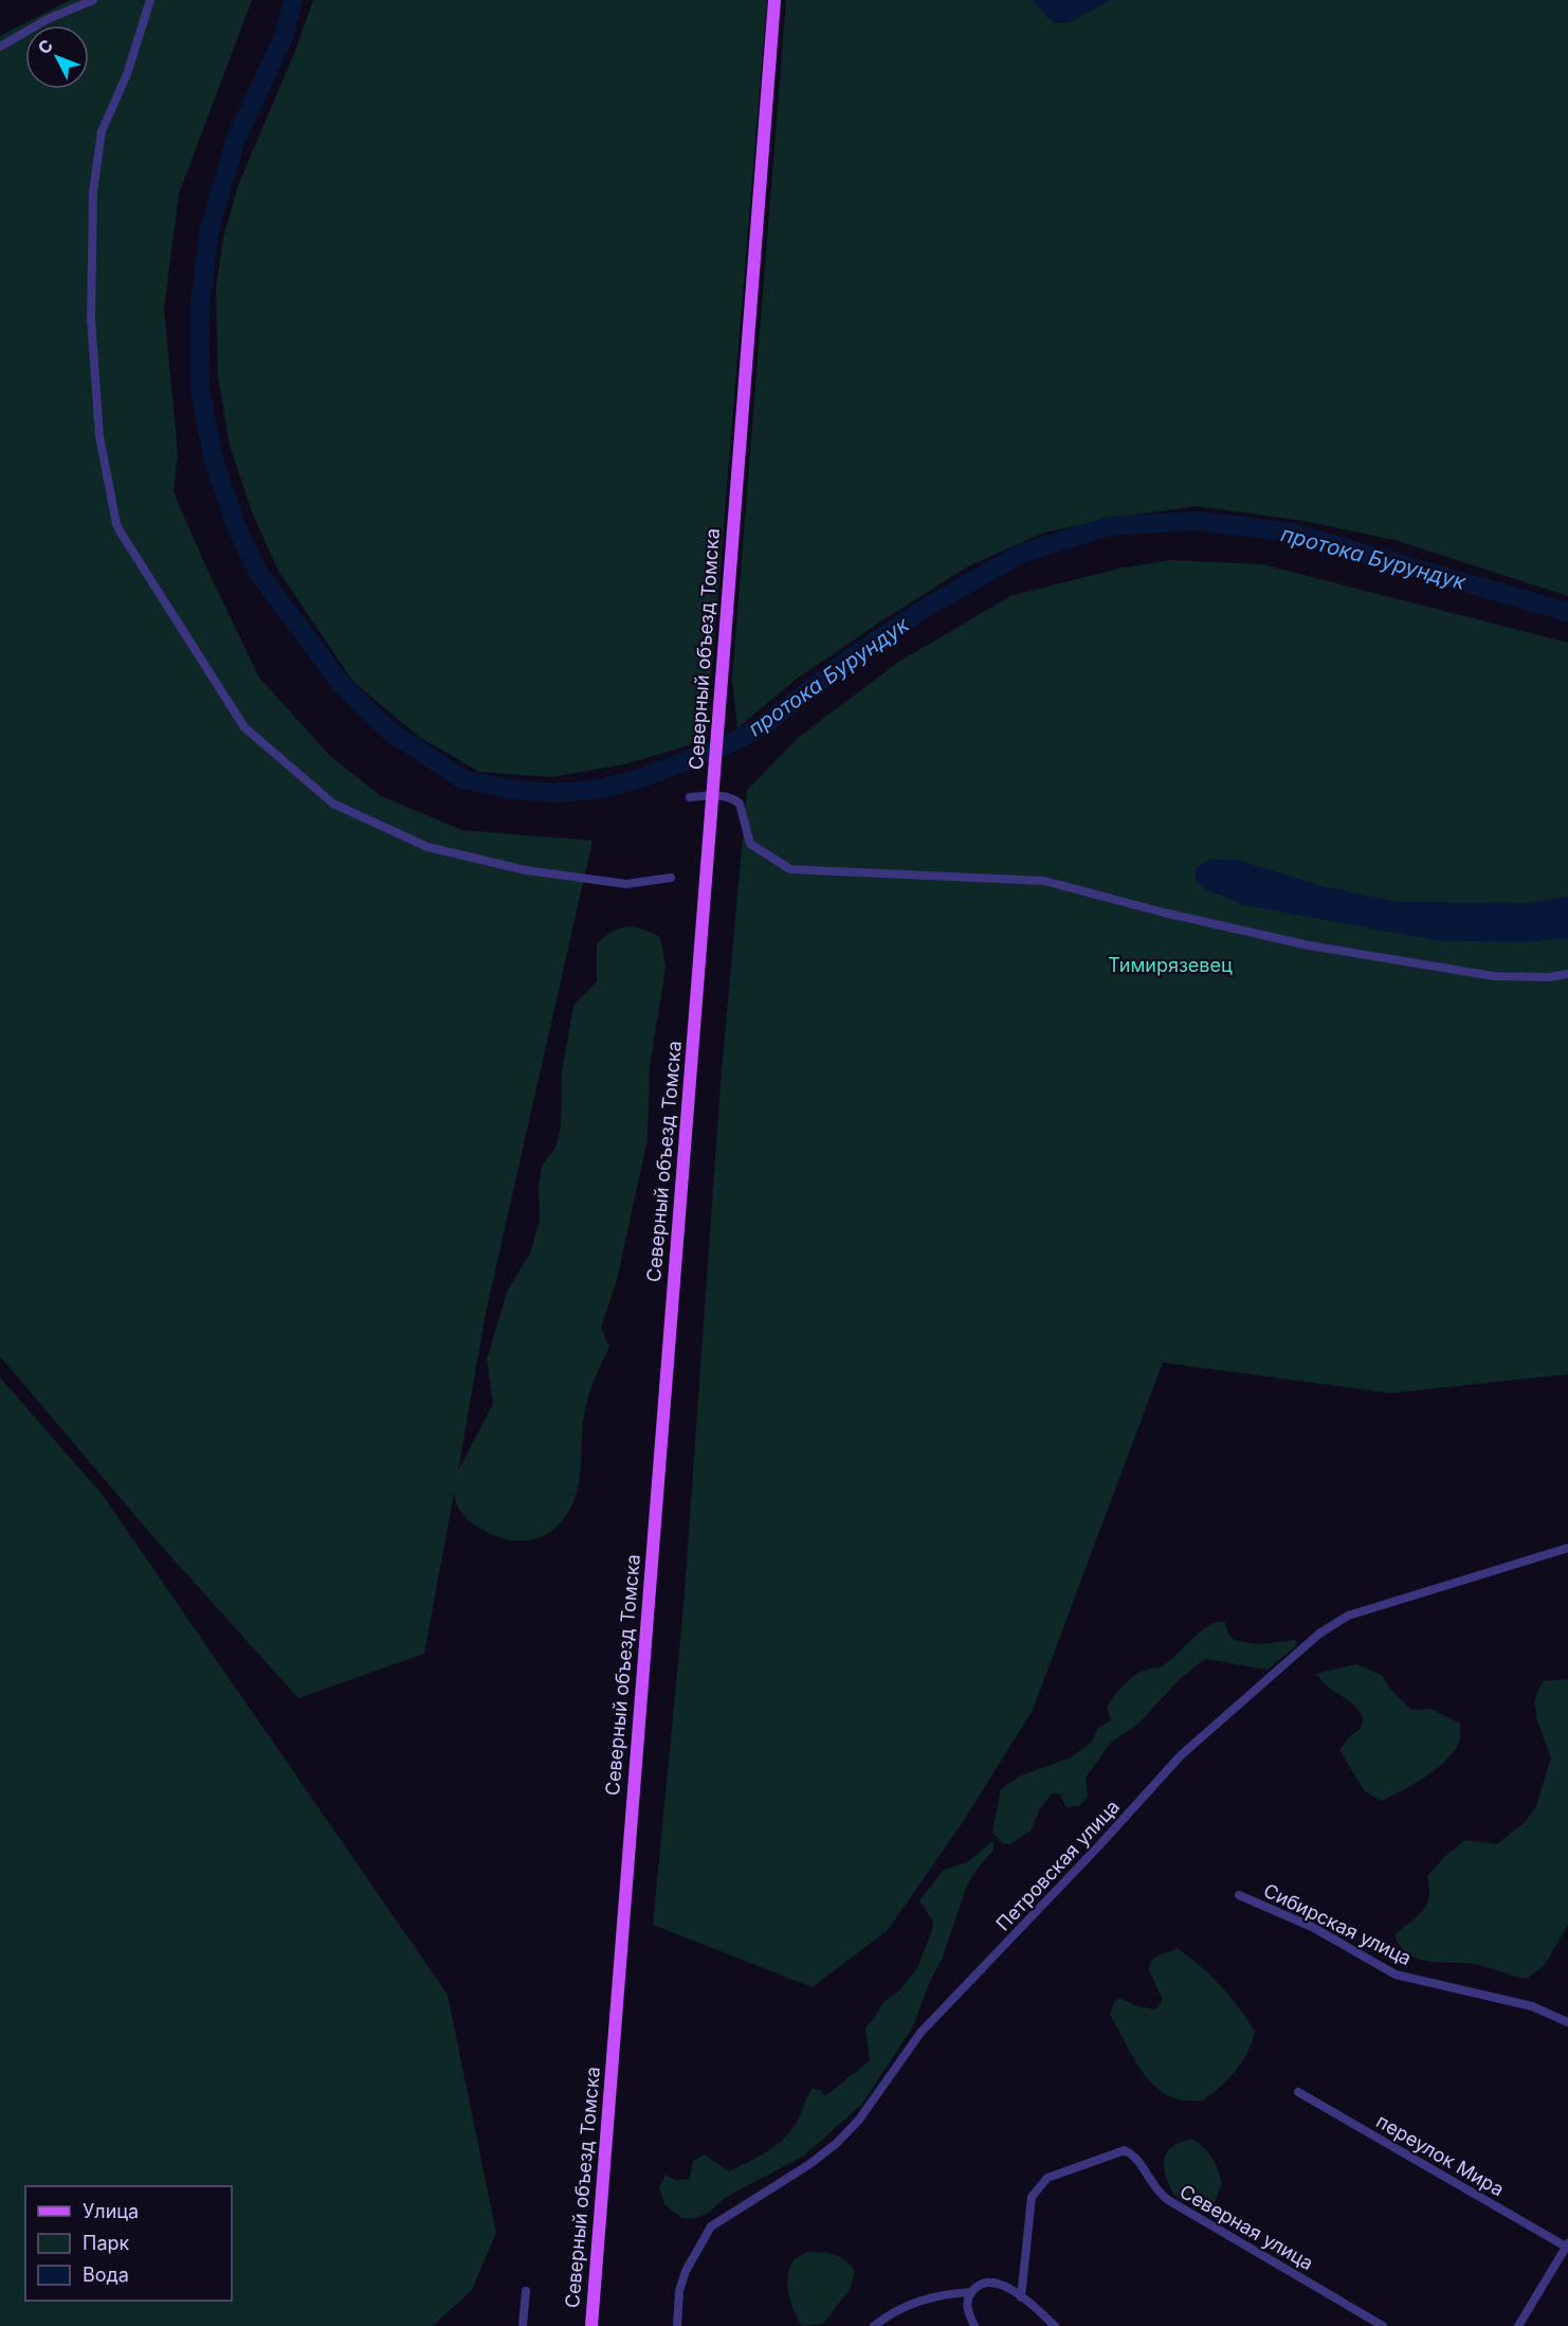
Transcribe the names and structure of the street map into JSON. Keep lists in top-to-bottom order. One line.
{"streets":{"main road":["Северный объезд Томска"],"street":["Петровская улица","Сибирская улица","переулок Мира","Северная улица"]},"water":["протока Бурундук"],"parks":["Тимирязевец"],"legend":["Улица","Парк","Вода"],"north":"top left"}
